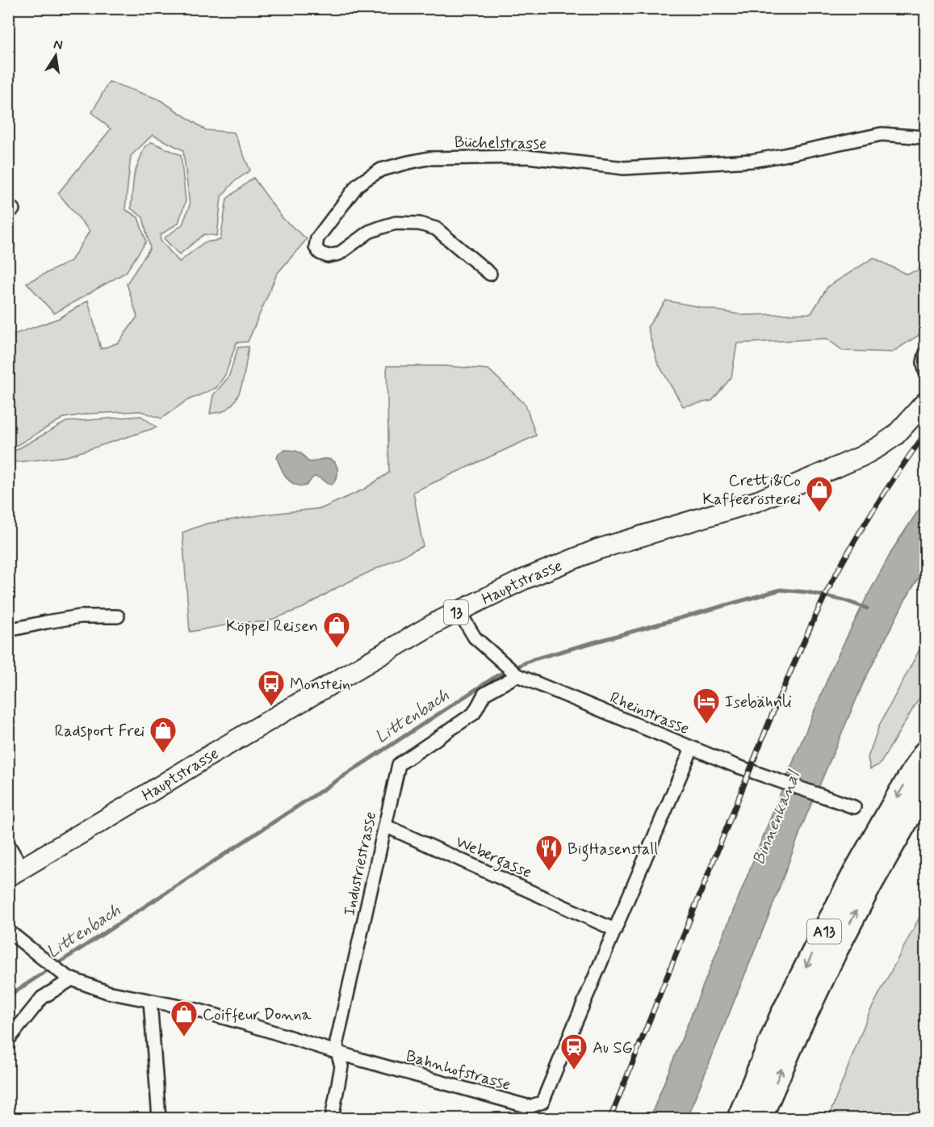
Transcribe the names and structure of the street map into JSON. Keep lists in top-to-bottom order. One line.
{"streets":{"highway":["A13"],"main road":["Hauptstrasse","13"],"street":["Büchelstrasse","Rheinstrasse","Webergasse","Industriestrasse","Bahnhofstrasse"]},"crossings":[["Hauptstrasse","Rheinstrasse"],["Rheinstrasse","Industriestrasse"],["Rheinstrasse","Bahnhofstrasse"],["Webergasse","Industriestrasse"],["Webergasse","Bahnhofstrasse"],["Industriestrasse","Bahnhofstrasse"]],"water":["Littenbach","Binnenkanal"],"places":{"shop":["Cretti&Co Kaffeerösterei","Köppel Reisen","Radsport Frei","Coiffeur Donna"],"bus stop":["Monstein"],"hotel":["Isebähnli"],"restaurant":["BigHasenstall"],"station":["Au SG"]},"north":"top"}
